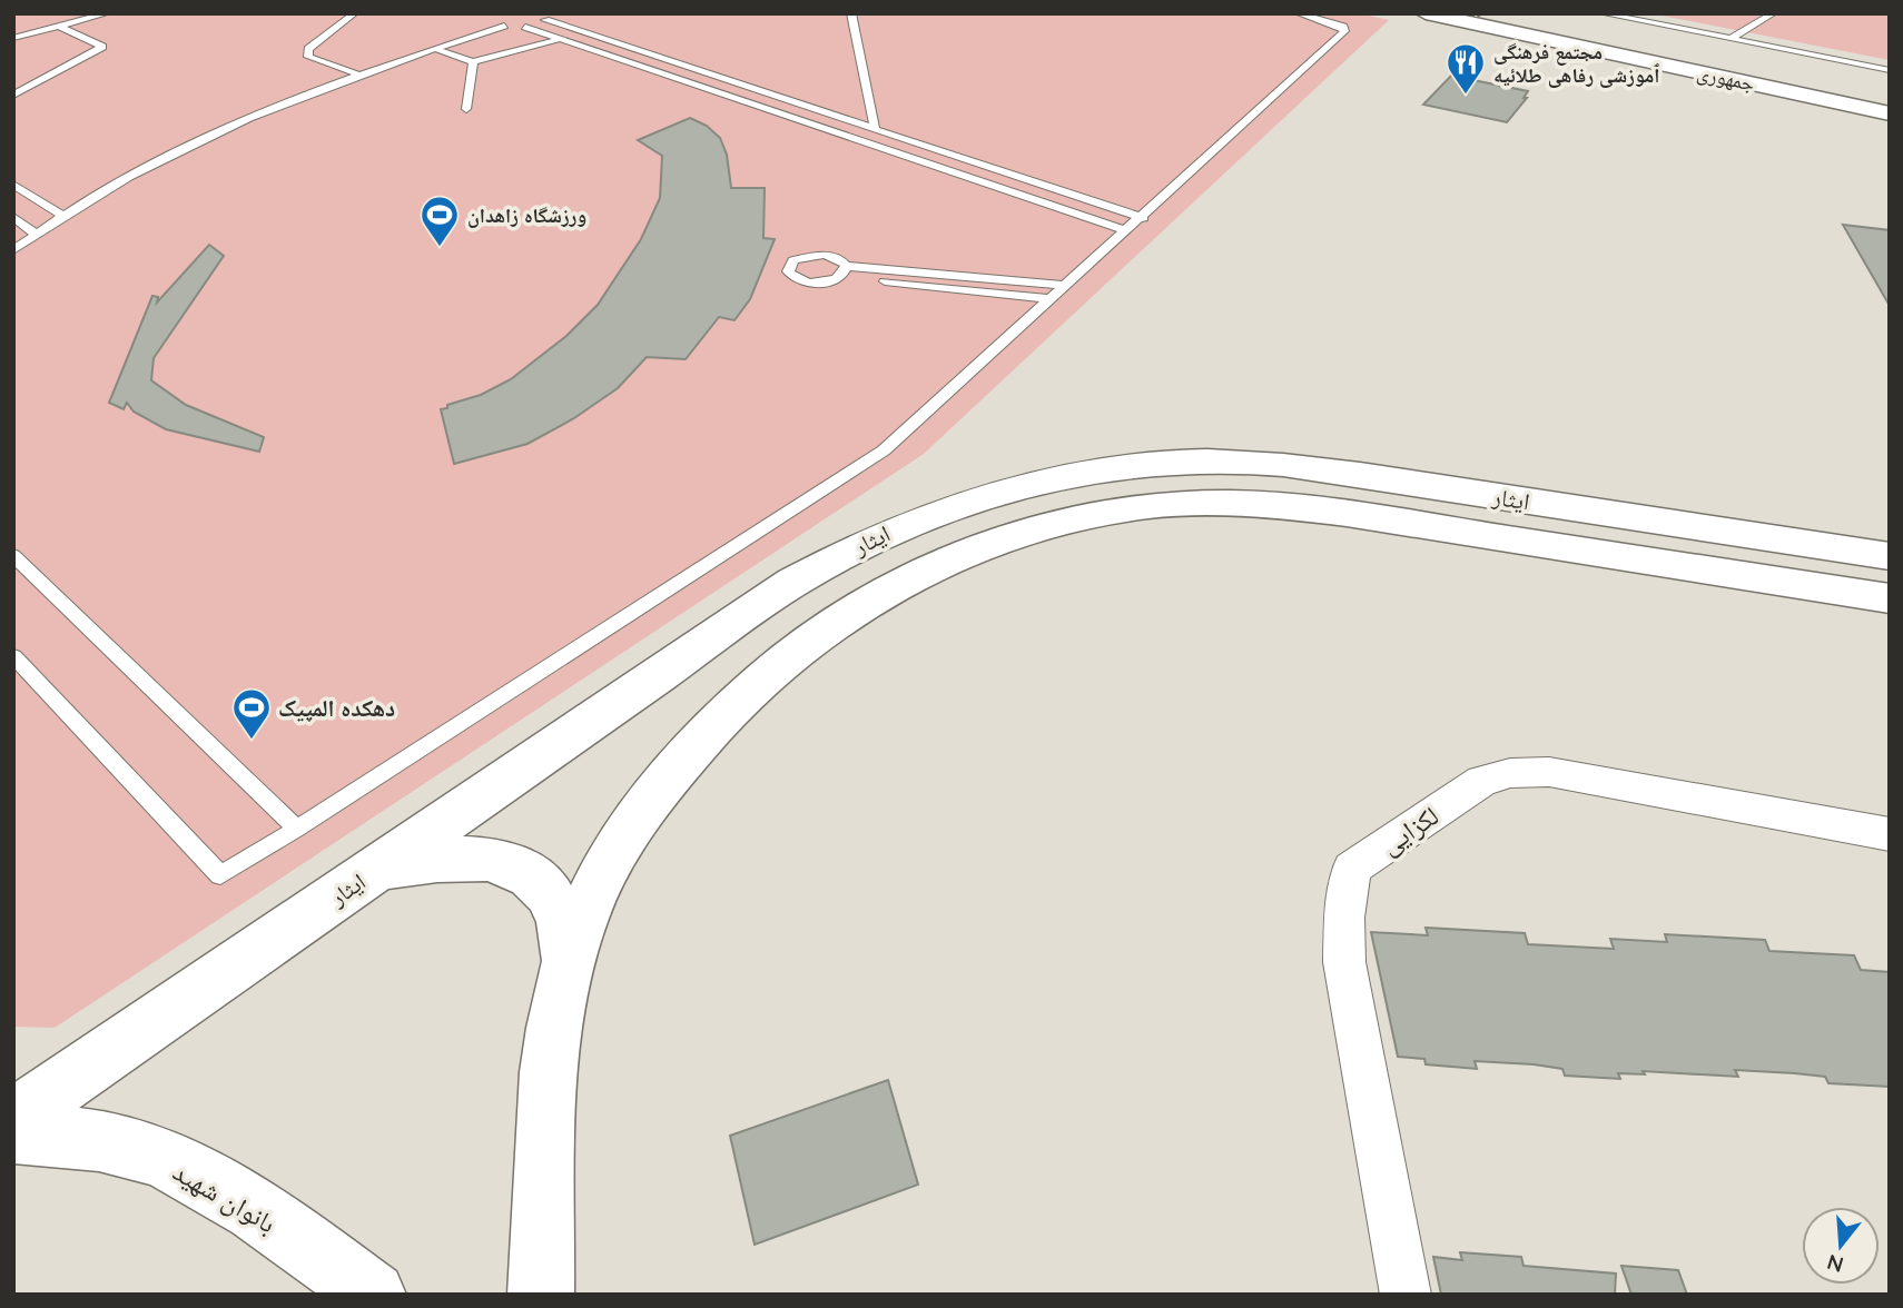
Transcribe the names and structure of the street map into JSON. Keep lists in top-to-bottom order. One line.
{"streets":{"street":["جمهوری","ایثار","لکزایی","بانوان شهید"]},"places":{"restaurant":["مجتمع فرهنگی ٱموزشی رفاهی طلائیه"],"sports":["ورزشگاه زاهدان","دهکده المپیک"]},"north":"bottom"}
